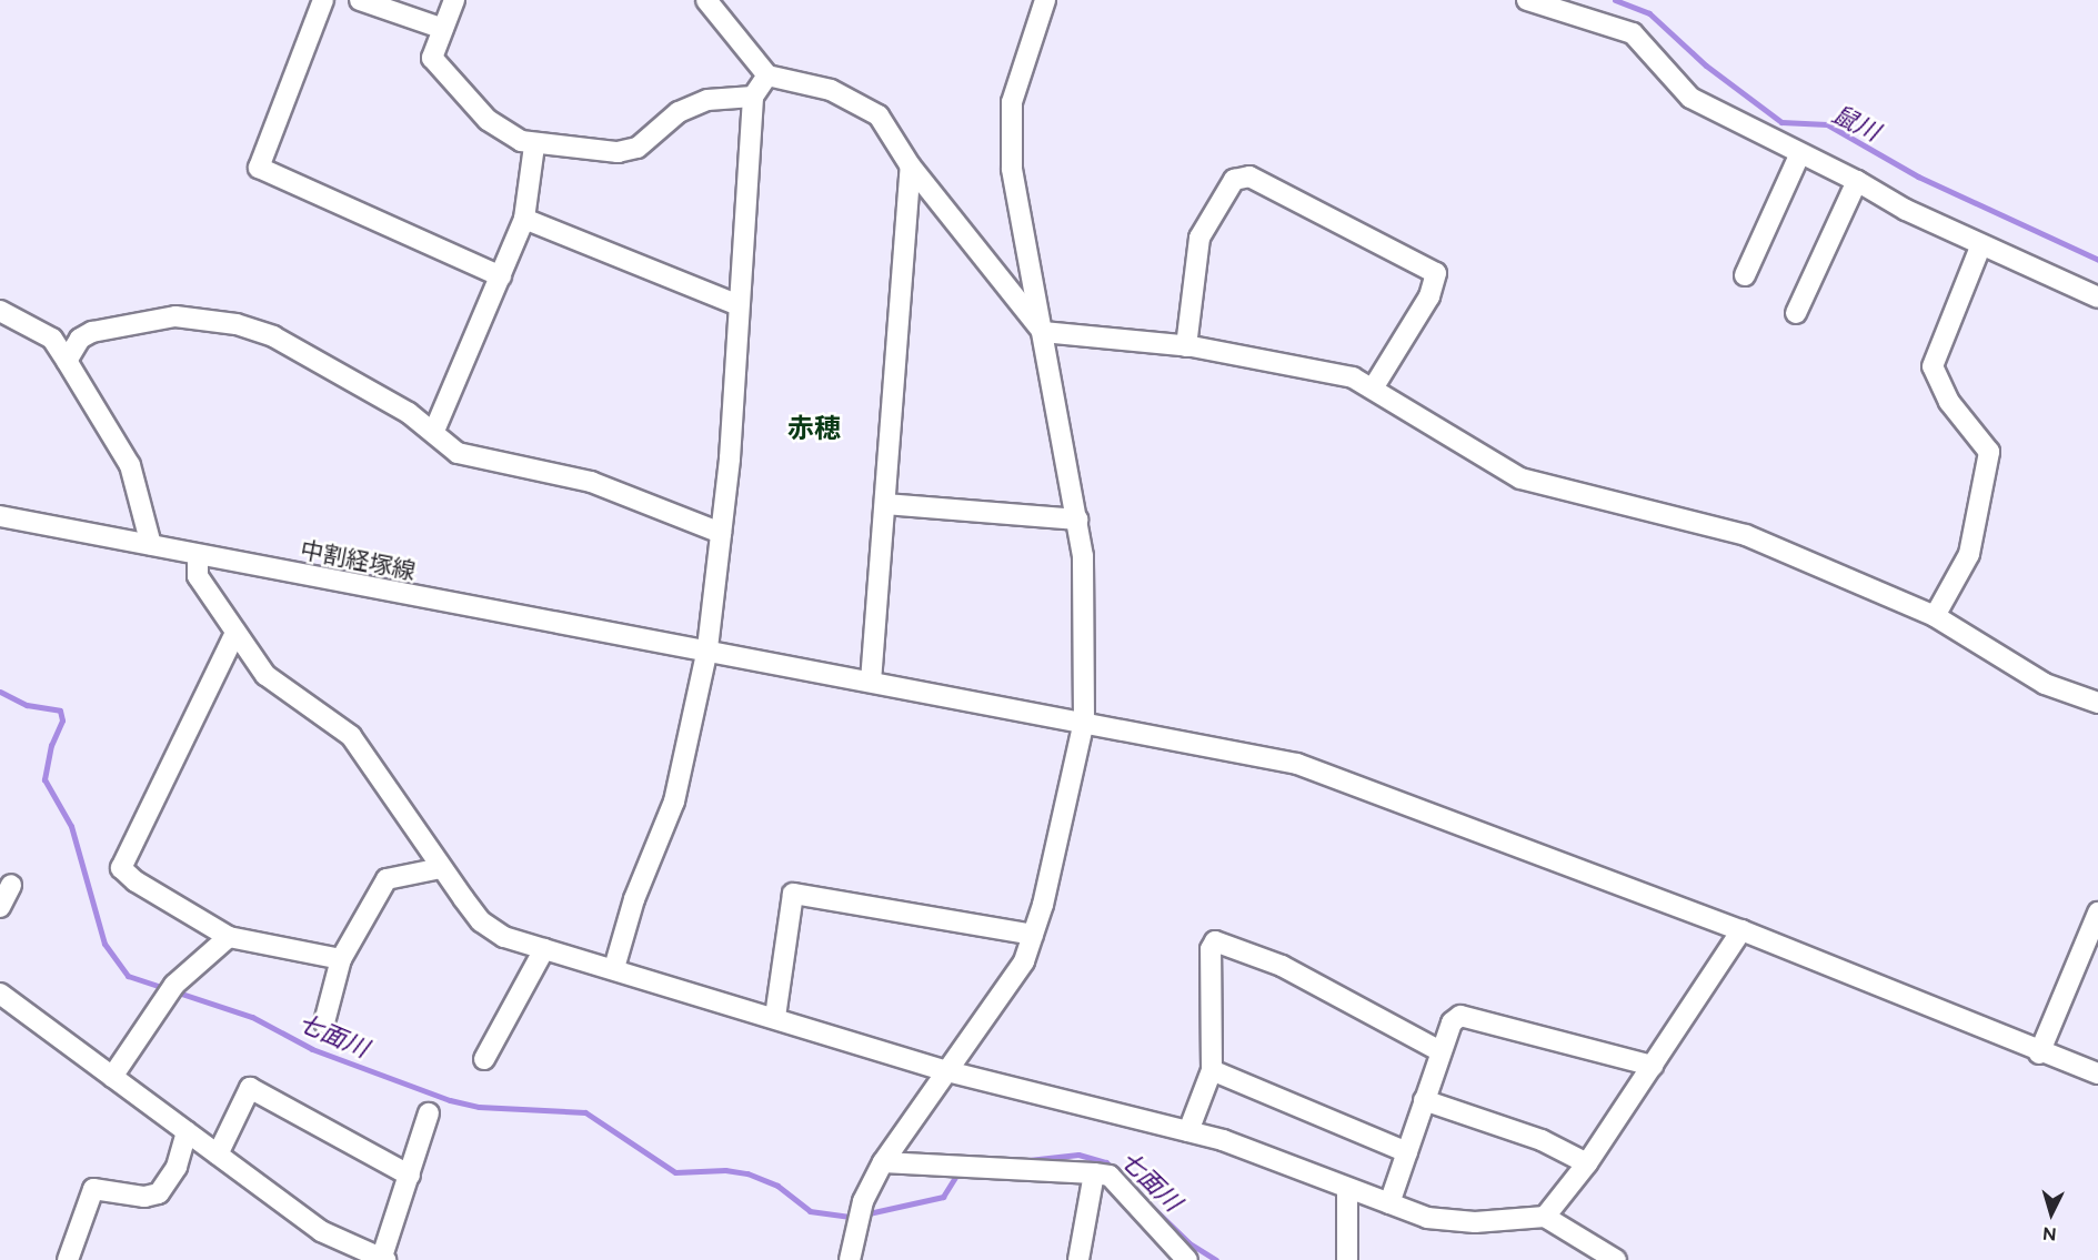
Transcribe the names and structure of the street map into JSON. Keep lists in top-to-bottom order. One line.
{"streets":{"street":["中割経塚線"]},"districts":["赤穂"],"water":["鼠川","七面川"],"north":"bottom"}
